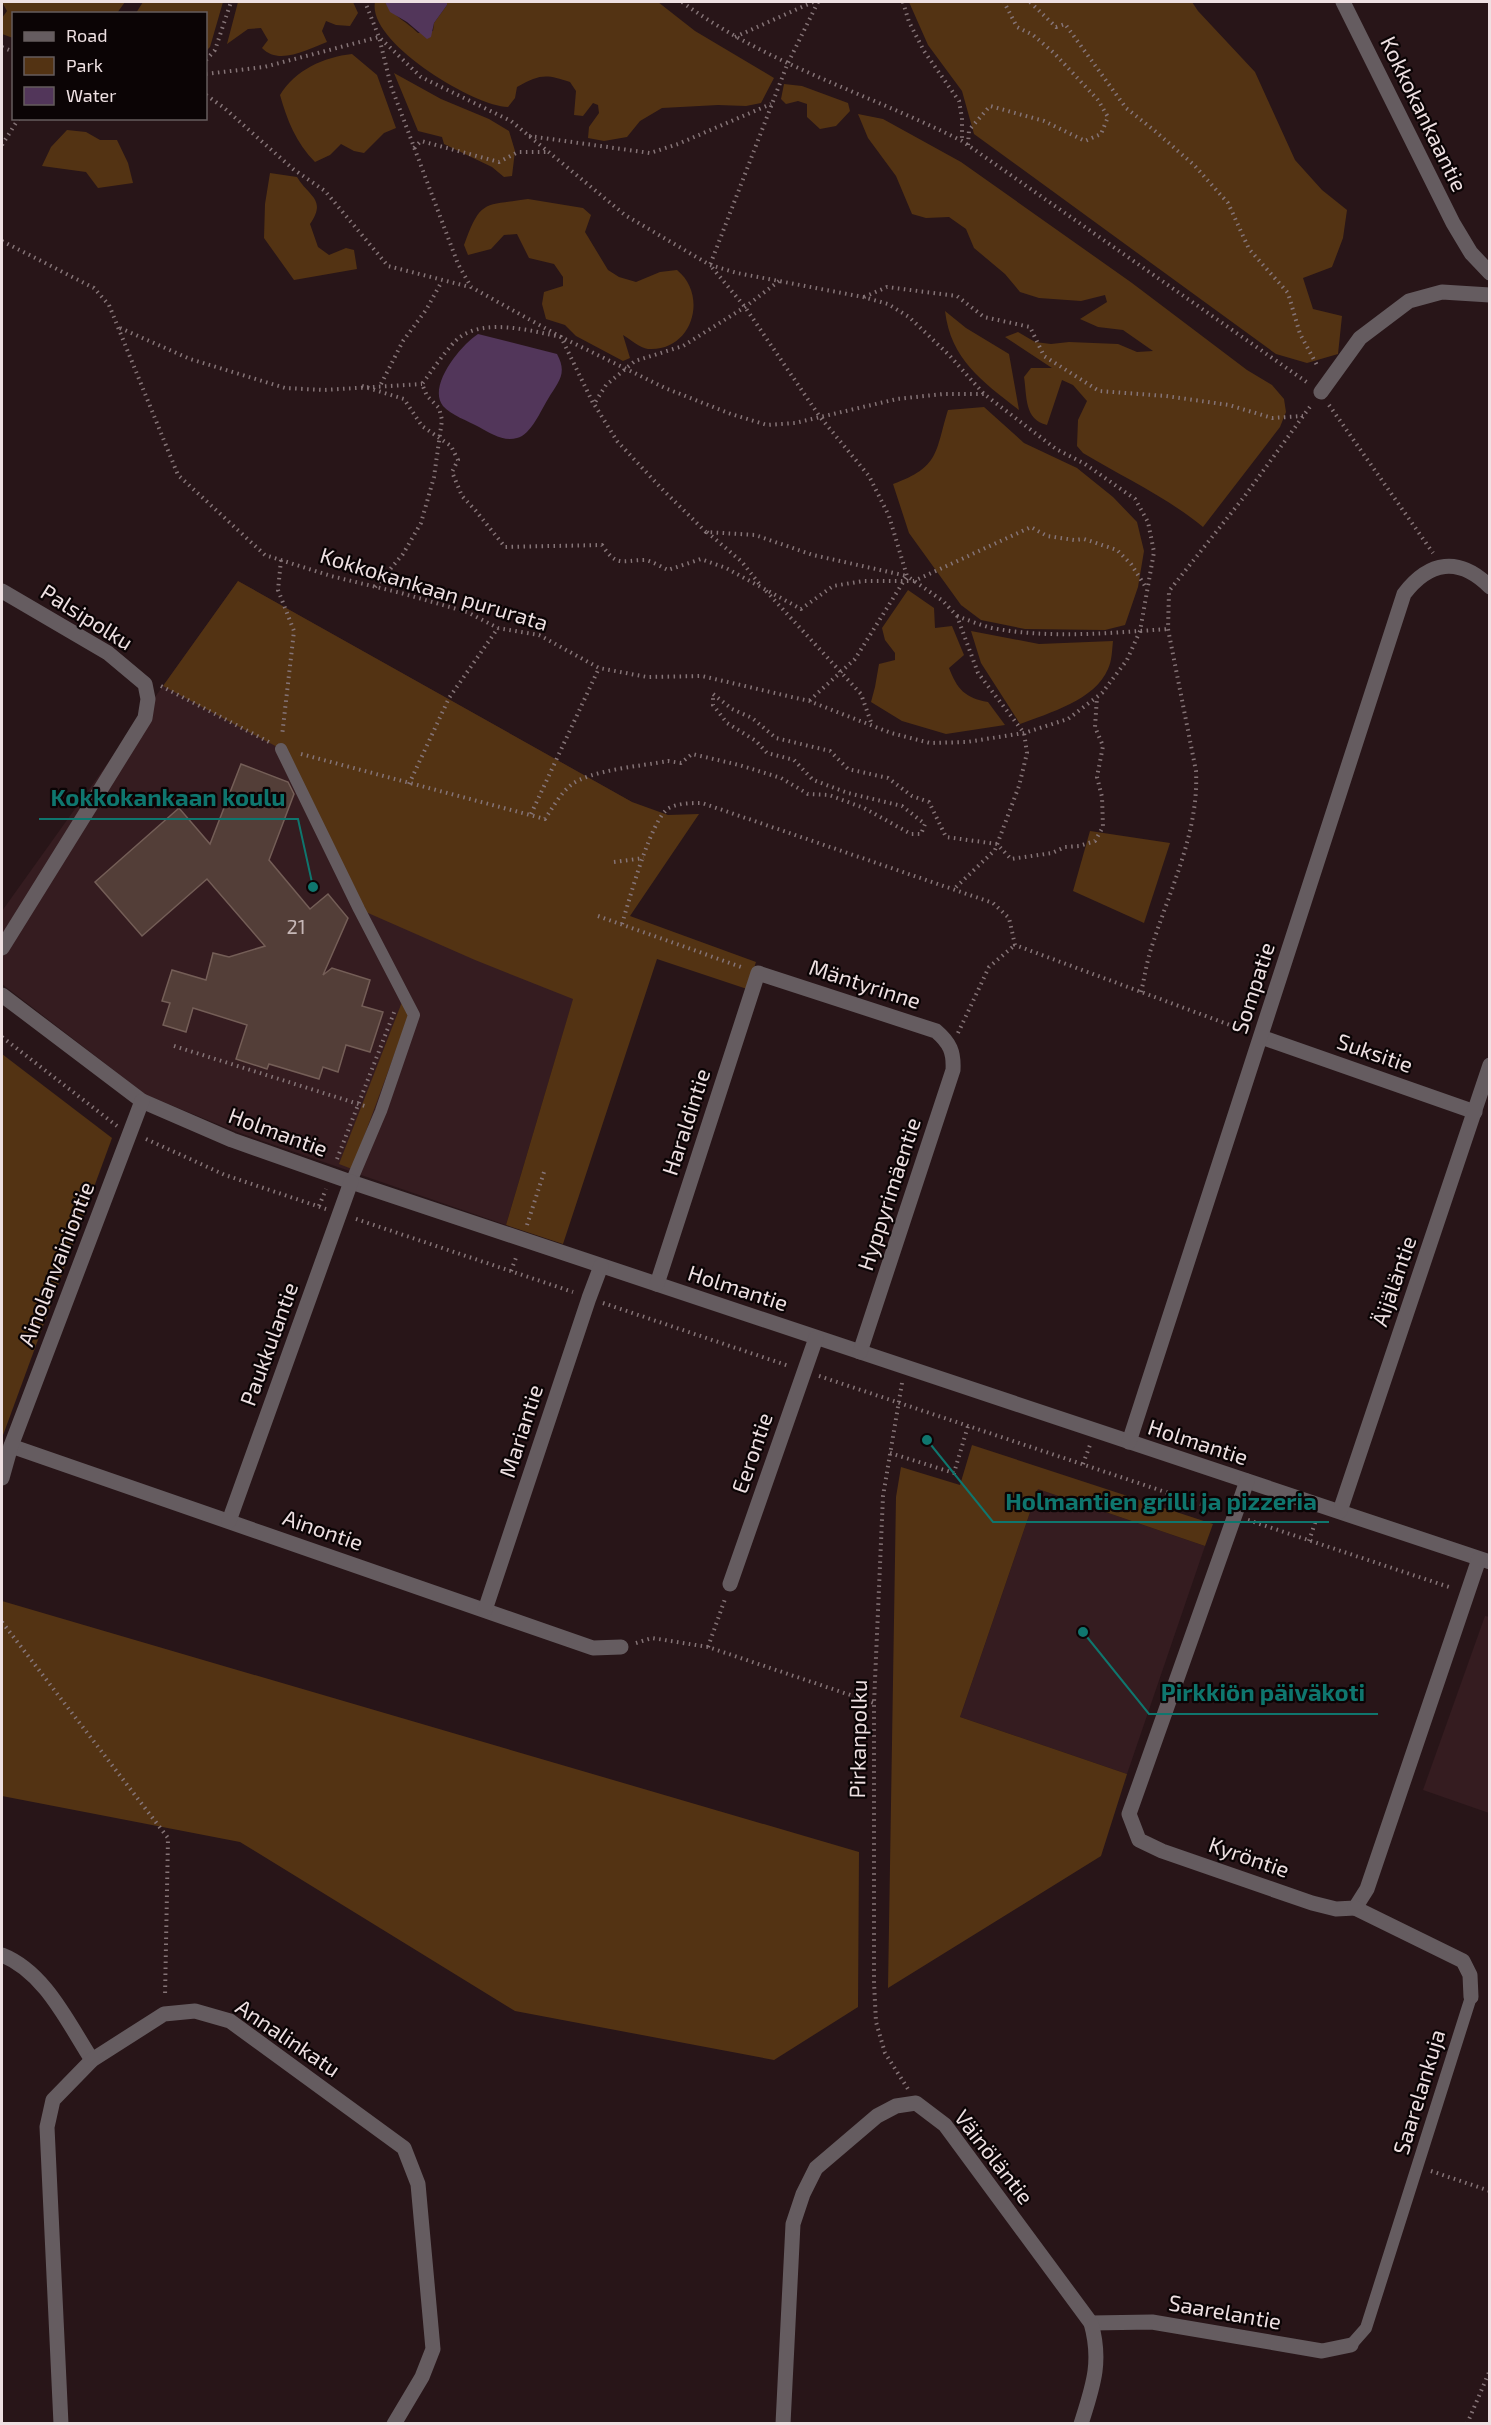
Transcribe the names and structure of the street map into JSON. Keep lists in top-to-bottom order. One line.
{"streets":{"street":["Kokkokankaantie","Palsipolku","Mäntyrinne","Sompatie","Suksitie","Haraldintie","Holmantie","Hyppyrimäentie","Ainolanvainiontie","Äijäläntie","Paukkulantie","Mariantie","Eerontie","Ainontie","Kyröntie","Annalinkatu","Saarelankuja","Väinöläntie","Saarelantie"],"path":["Kokkokankaan pururata","Pirkanpolku"]},"crossings":[["Mäntyrinne","Haraldintie"],["Mäntyrinne","Hyppyrimäentie"],["Sompatie","Suksitie"],["Sompatie","Holmantie"],["Suksitie","Äijäläntie"],["Haraldintie","Holmantie"],["Holmantie","Hyppyrimäentie"],["Holmantie","Ainolanvainiontie"],["Holmantie","Äijäläntie"],["Holmantie","Paukkulantie"],["Holmantie","Mariantie"],["Holmantie","Eerontie"],["Holmantie","Pirkanpolku"],["Holmantie","Kyröntie"],["Ainolanvainiontie","Ainontie"],["Paukkulantie","Ainontie"],["Mariantie","Ainontie"],["Pirkanpolku","Väinöläntie"],["Kyröntie","Saarelankuja"],["Saarelankuja","Saarelantie"],["Väinöläntie","Saarelantie"]],"places":["Kokkokankaan koulu","Holmantien grilli ja pizzeria","Pirkkiön päiväkoti"],"house_numbers":["21"],"legend":["Road","Park","Water"]}
